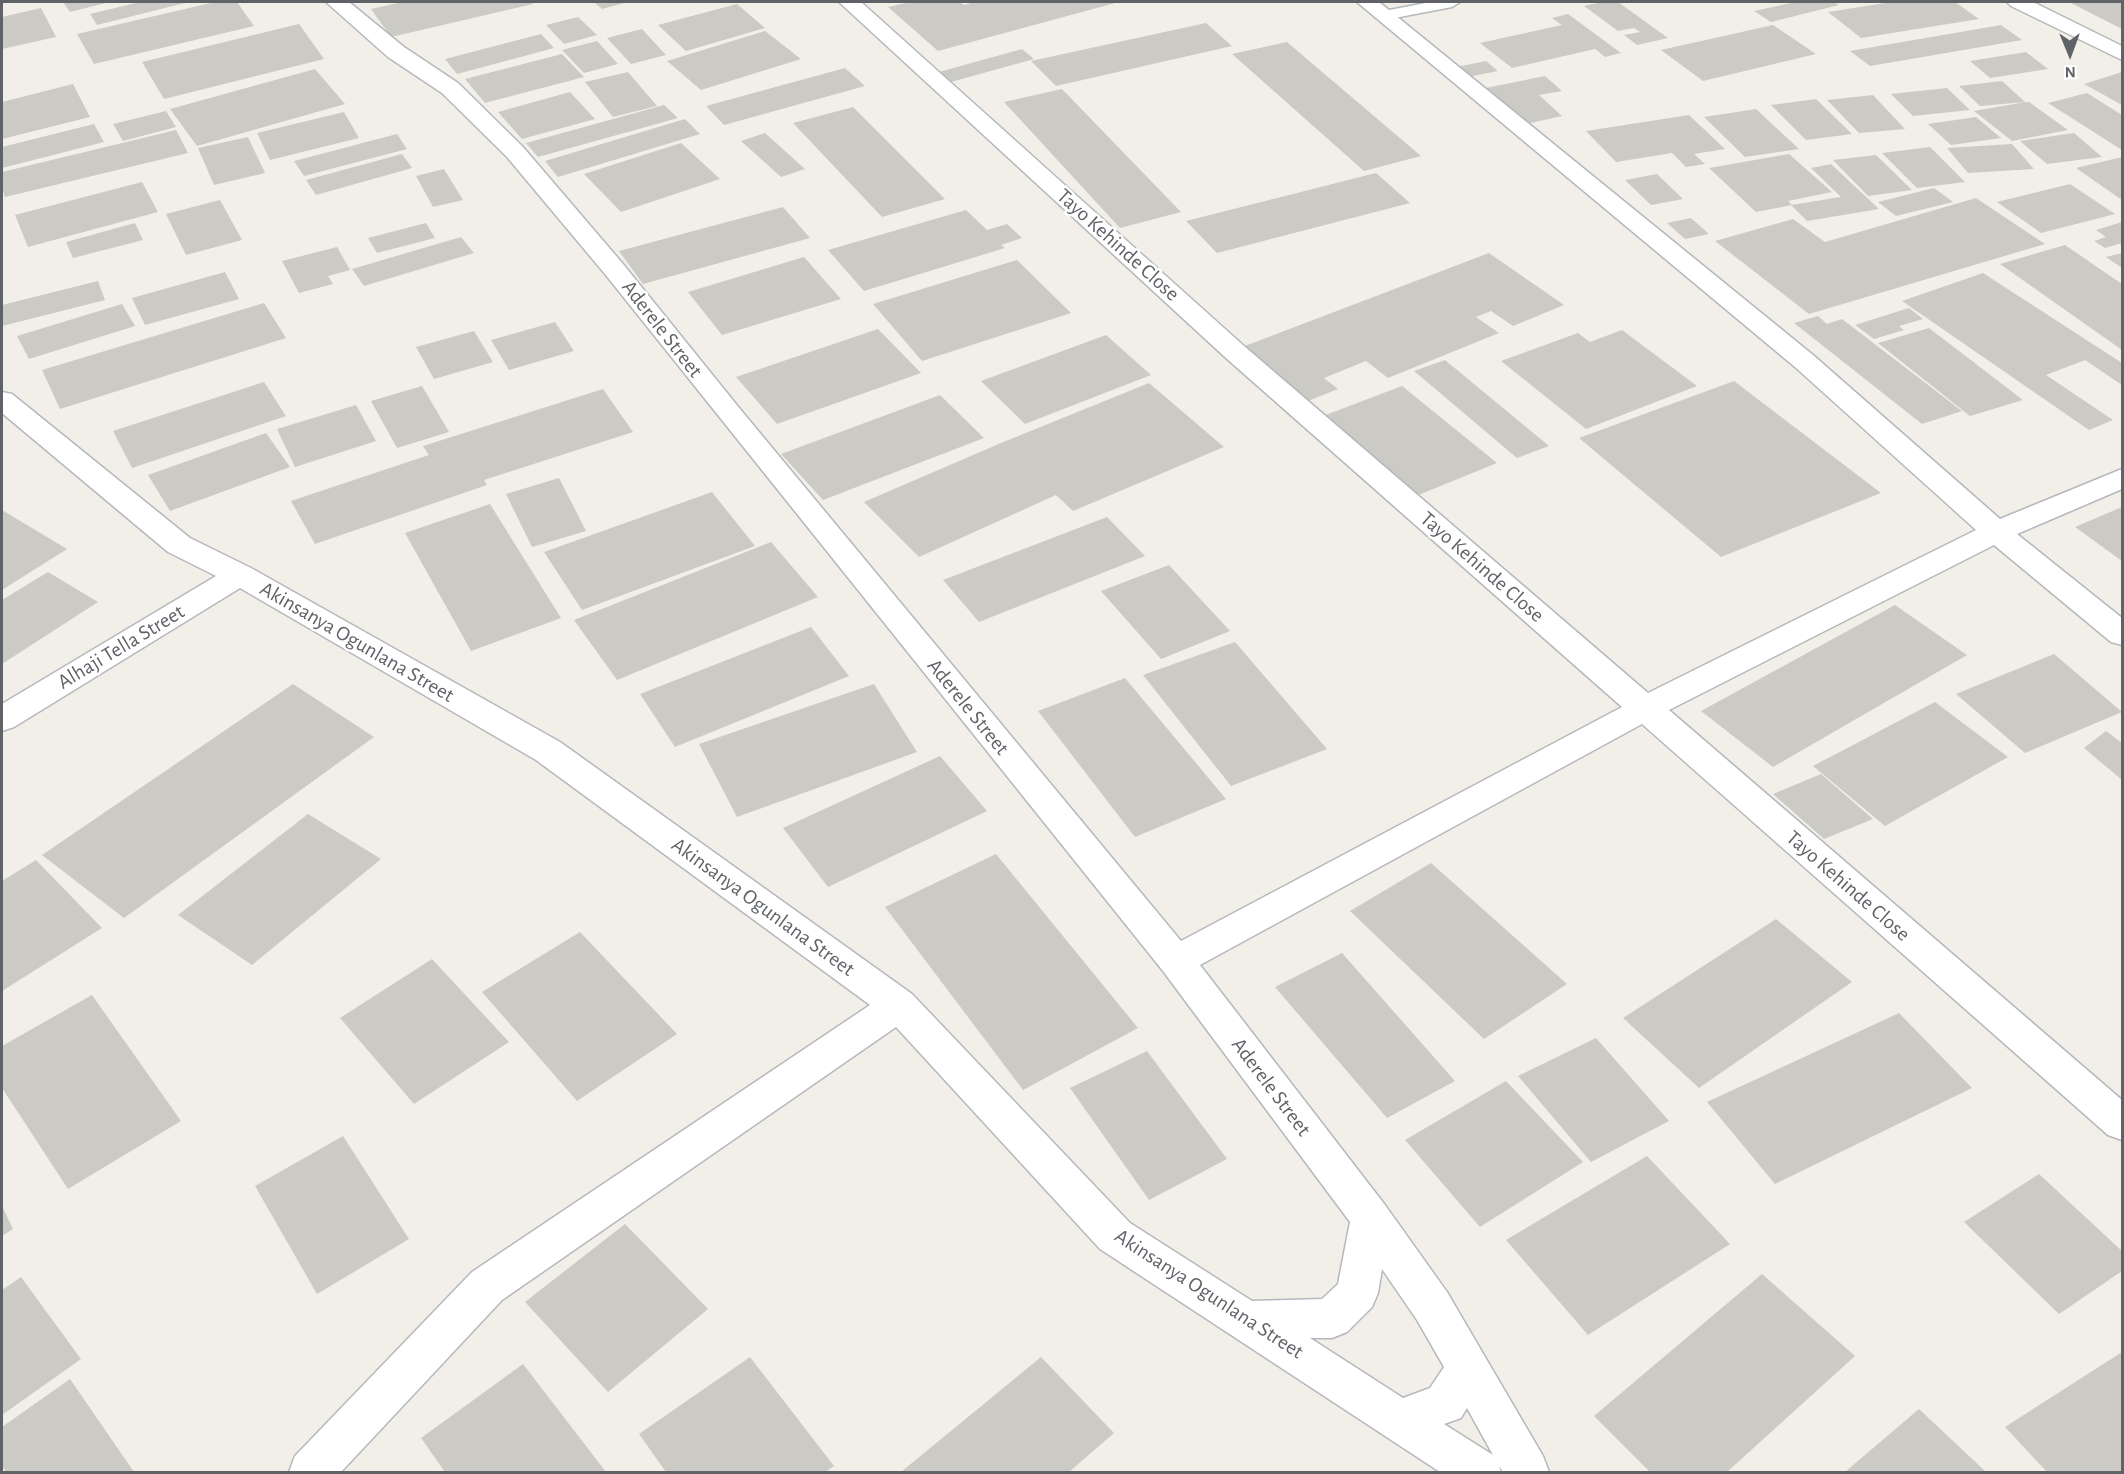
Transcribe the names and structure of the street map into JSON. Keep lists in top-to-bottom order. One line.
{"streets":{"street":["Tayo Kehinde Close","Aderele Street","Akinsanya Ogunlana Street","Alhaji Tella Street"]},"crossings":[["Akinsanya Ogunlana Street","Alhaji Tella Street"]],"north":"bottom"}
